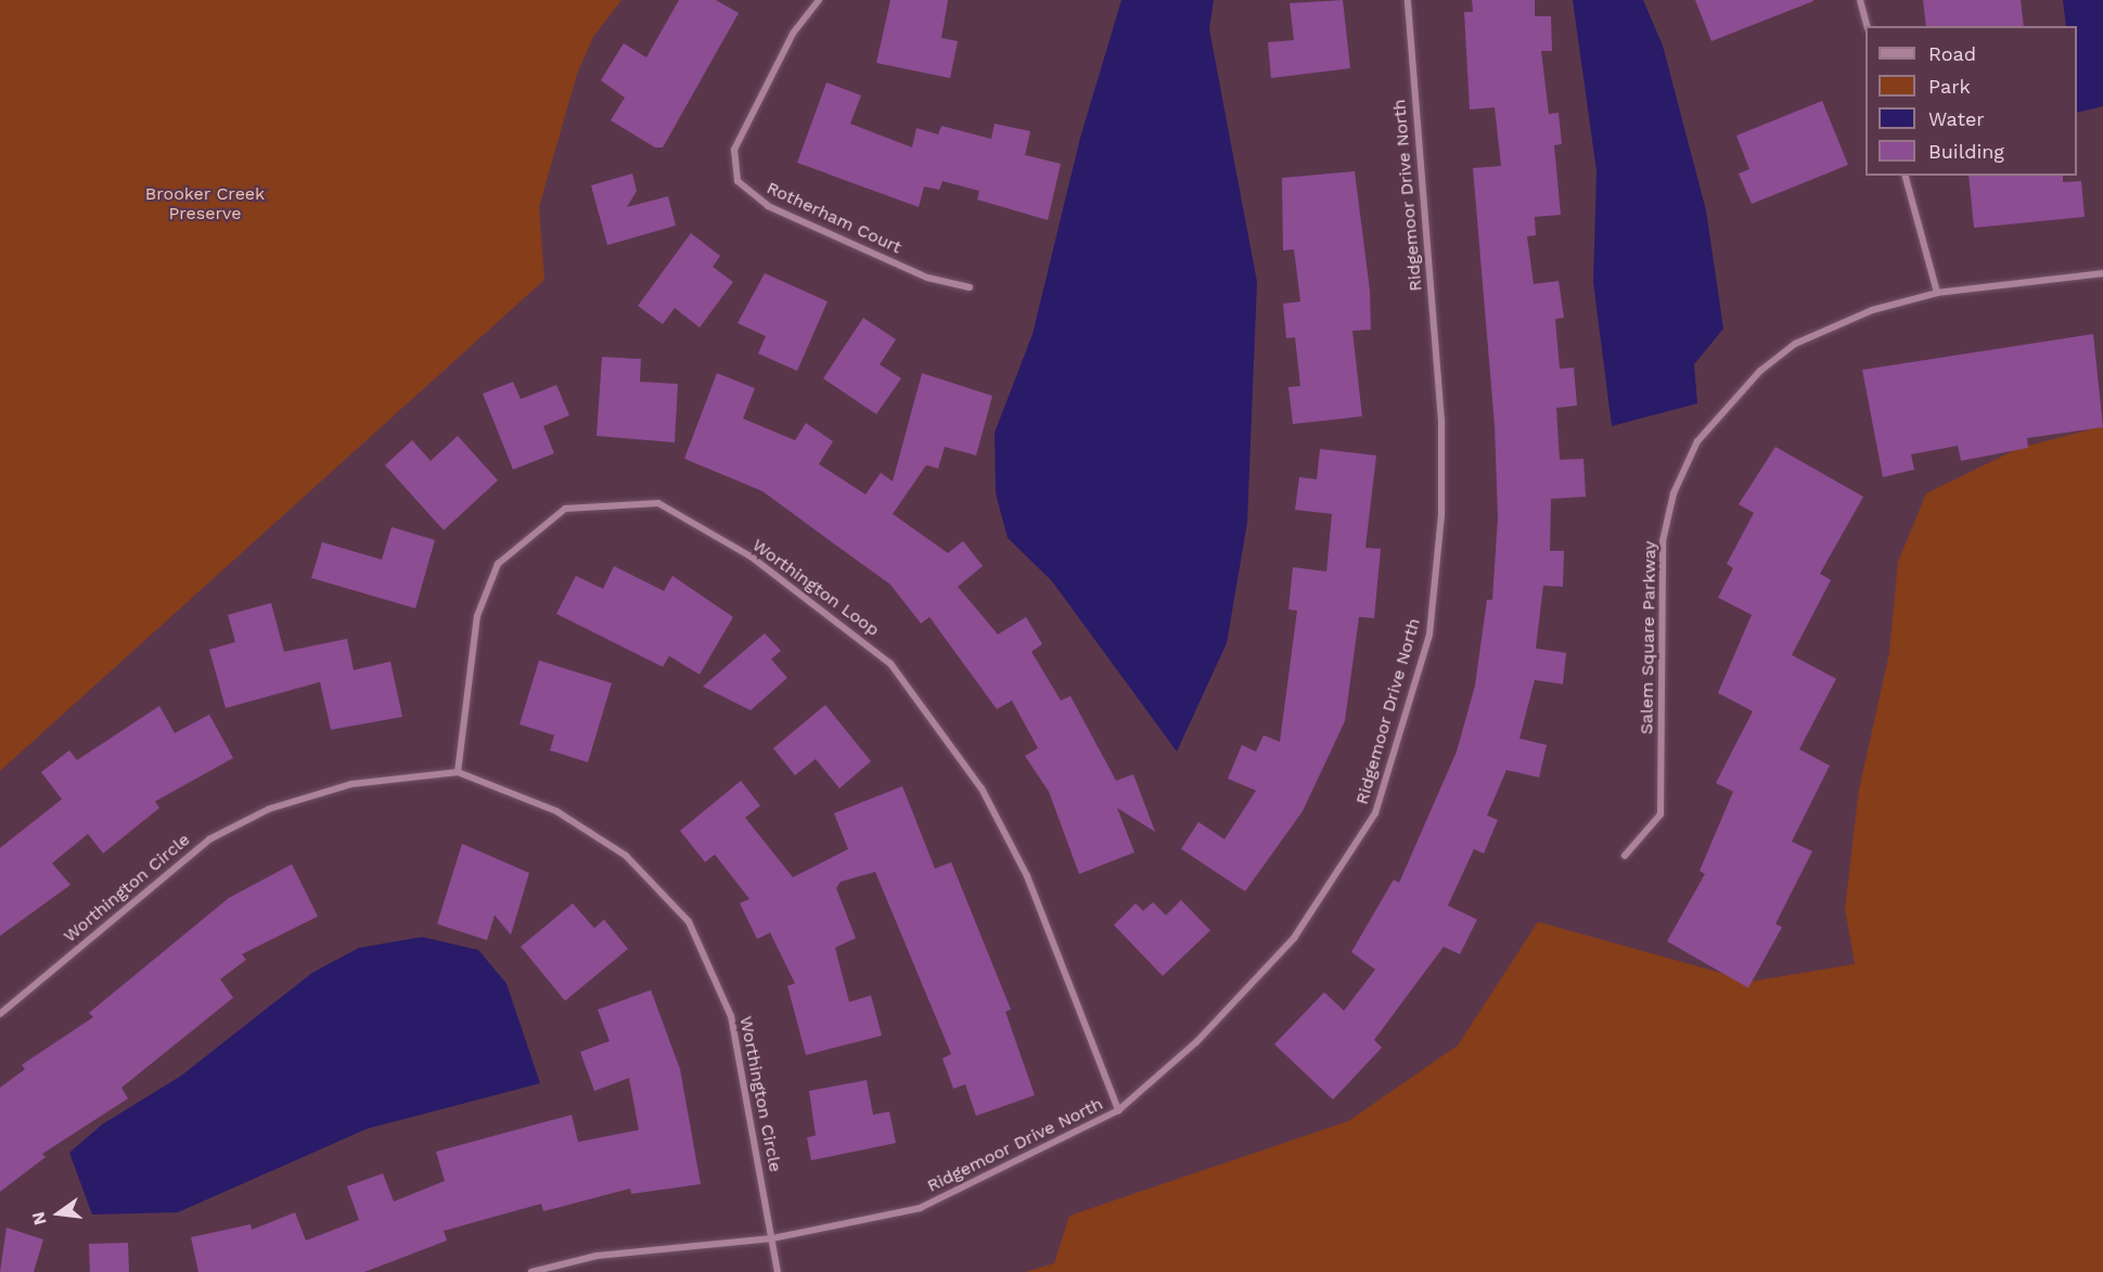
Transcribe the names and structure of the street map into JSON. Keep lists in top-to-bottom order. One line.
{"streets":{"street":["Ridgemoor Drive North","Rotherham Court","Worthington Loop","Salem Square Parkway","Worthington Circle"]},"crossings":[["Ridgemoor Drive North","Worthington Loop"],["Ridgemoor Drive North","Worthington Circle"],["Worthington Loop","Worthington Circle"]],"parks":["Brooker Creek Preserve"],"legend":["Road","Park","Water","Building"],"north":"left"}
